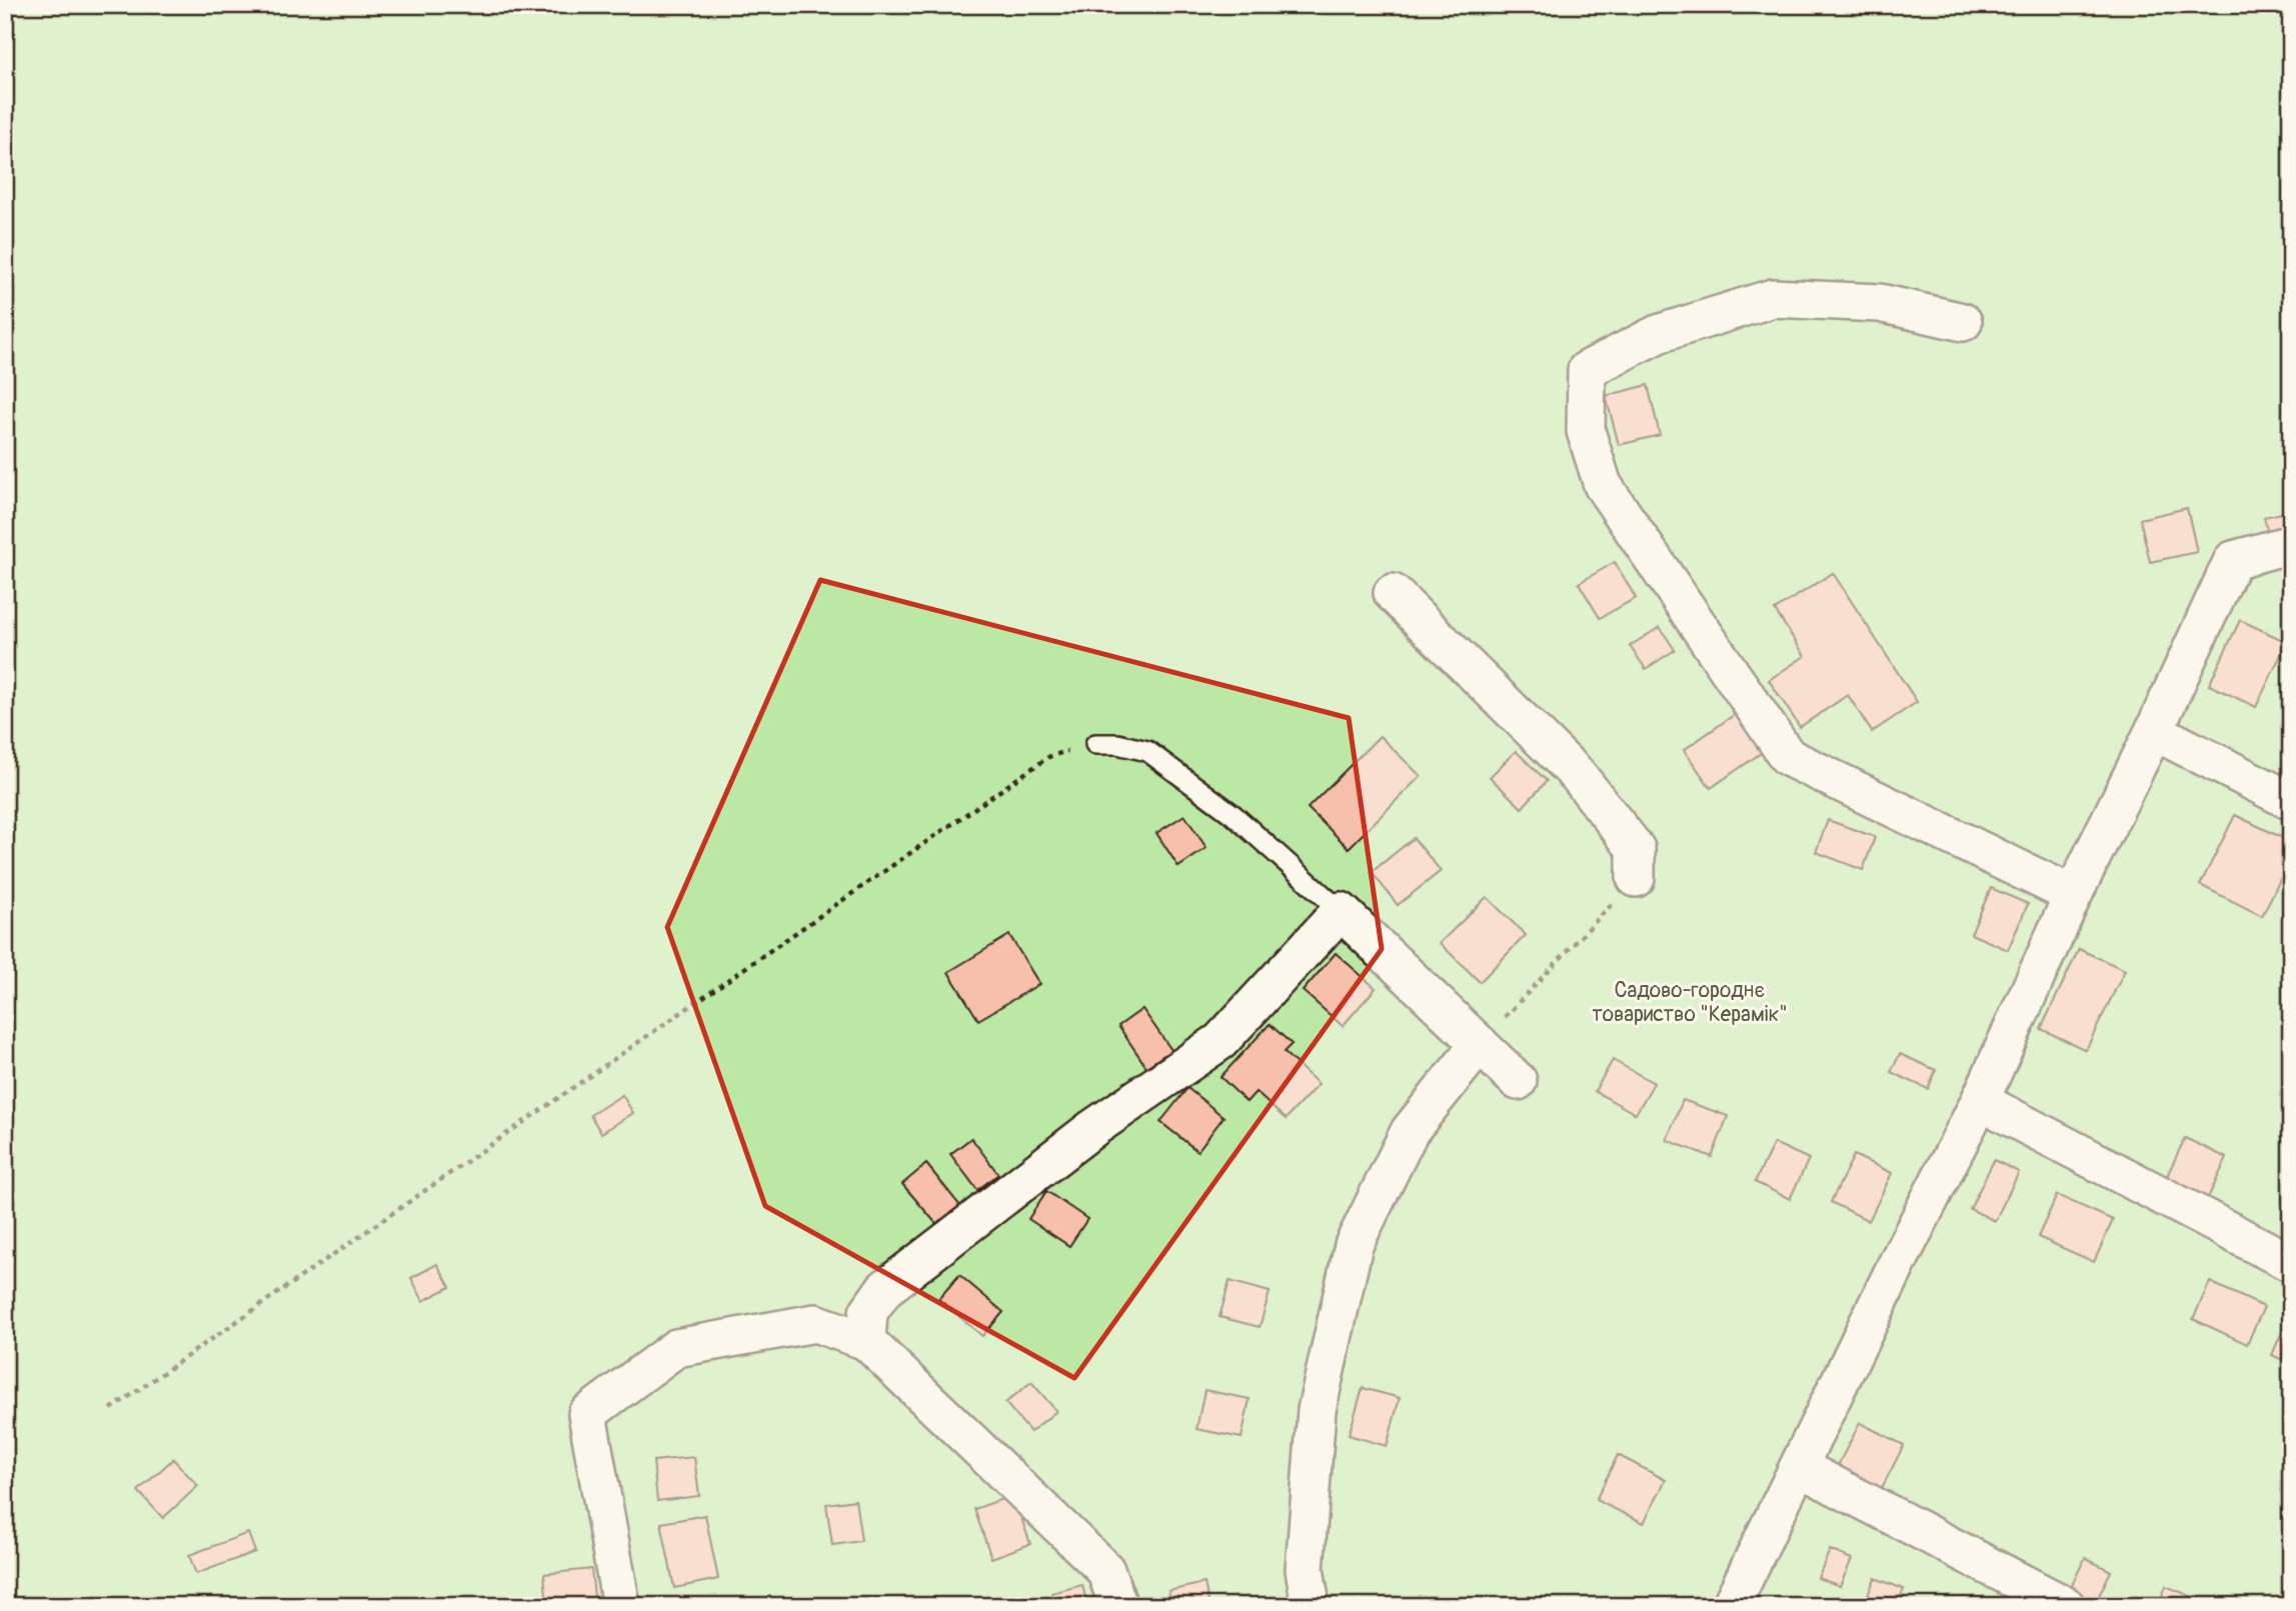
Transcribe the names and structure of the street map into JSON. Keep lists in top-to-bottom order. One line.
{"parks":["Садово-городнє товариство \"Керамік\""]}
